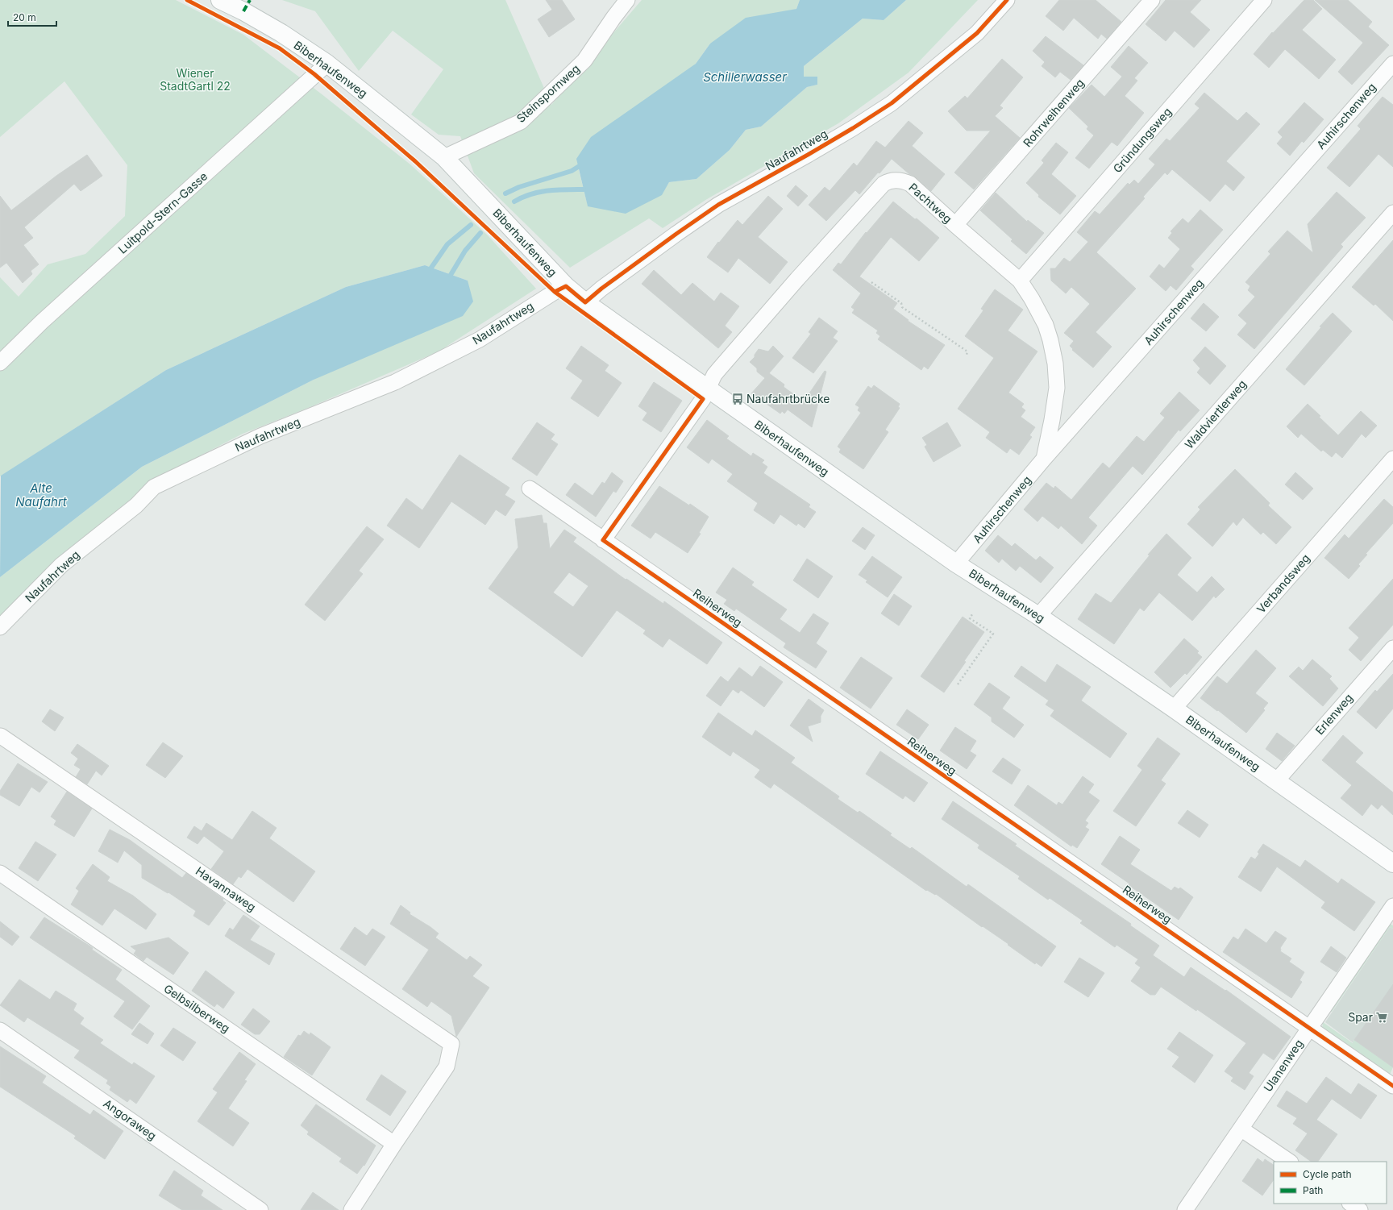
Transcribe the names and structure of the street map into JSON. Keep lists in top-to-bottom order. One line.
{"streets":{"main road":["Biberhaufenweg"],"street":["Steinspornweg","Rohrweihenweg","Auhirschenweg","Gründungsweg","Naufahrtweg","Pachtweg","Luitpold-Stern-Gasse","Waldviertlerweg","Verbandsweg","Reiherweg","Erlenweg","Havannaweg","Gelbsilberweg","Ulanenweg","Angoraweg"]},"crossings":[["Biberhaufenweg","Steinspornweg"],["Biberhaufenweg","Auhirschenweg"],["Biberhaufenweg","Naufahrtweg"],["Biberhaufenweg","Pachtweg"],["Biberhaufenweg","Luitpold-Stern-Gasse"],["Biberhaufenweg","Waldviertlerweg"],["Biberhaufenweg","Verbandsweg"],["Biberhaufenweg","Erlenweg"],["Rohrweihenweg","Pachtweg"],["Auhirschenweg","Pachtweg"],["Gründungsweg","Pachtweg"],["Reiherweg","Ulanenweg"],["Havannaweg","Gelbsilberweg"]],"water":["Schillerwasser","Alte Naufahrt"],"parks":["Wiener StadtGartl 22"],"places":{"bus stop":["Naufahrtbrücke"],"supermarket":["Spar"]},"legend":["Cycle path","Path"],"scale_bar":"20 m"}
